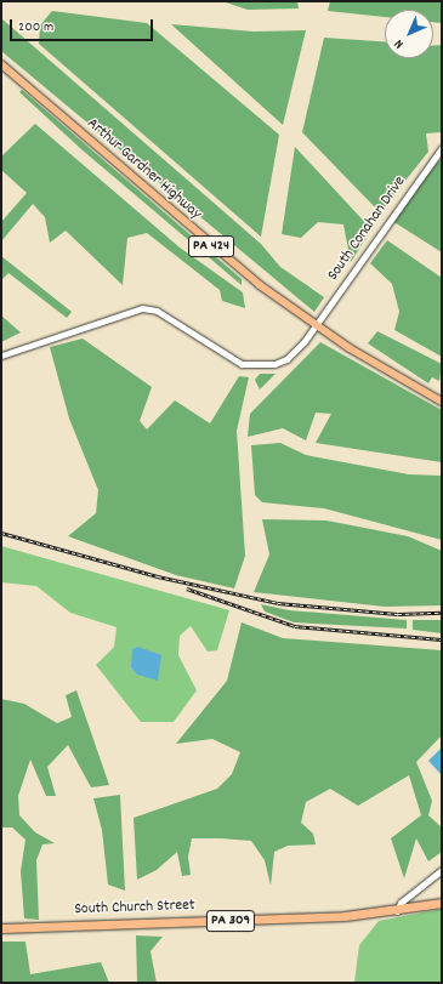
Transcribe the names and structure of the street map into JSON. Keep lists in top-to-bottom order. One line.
{"streets":{"highway":["South Church Street","PA 309"],"main road":["Arthur Gardner Highway","PA 424"],"street":["South Conahan Drive"]},"crossings":[["Arthur Gardner Highway","South Conahan Drive"]],"scale_bar":"200 m","north":"bottom left"}
